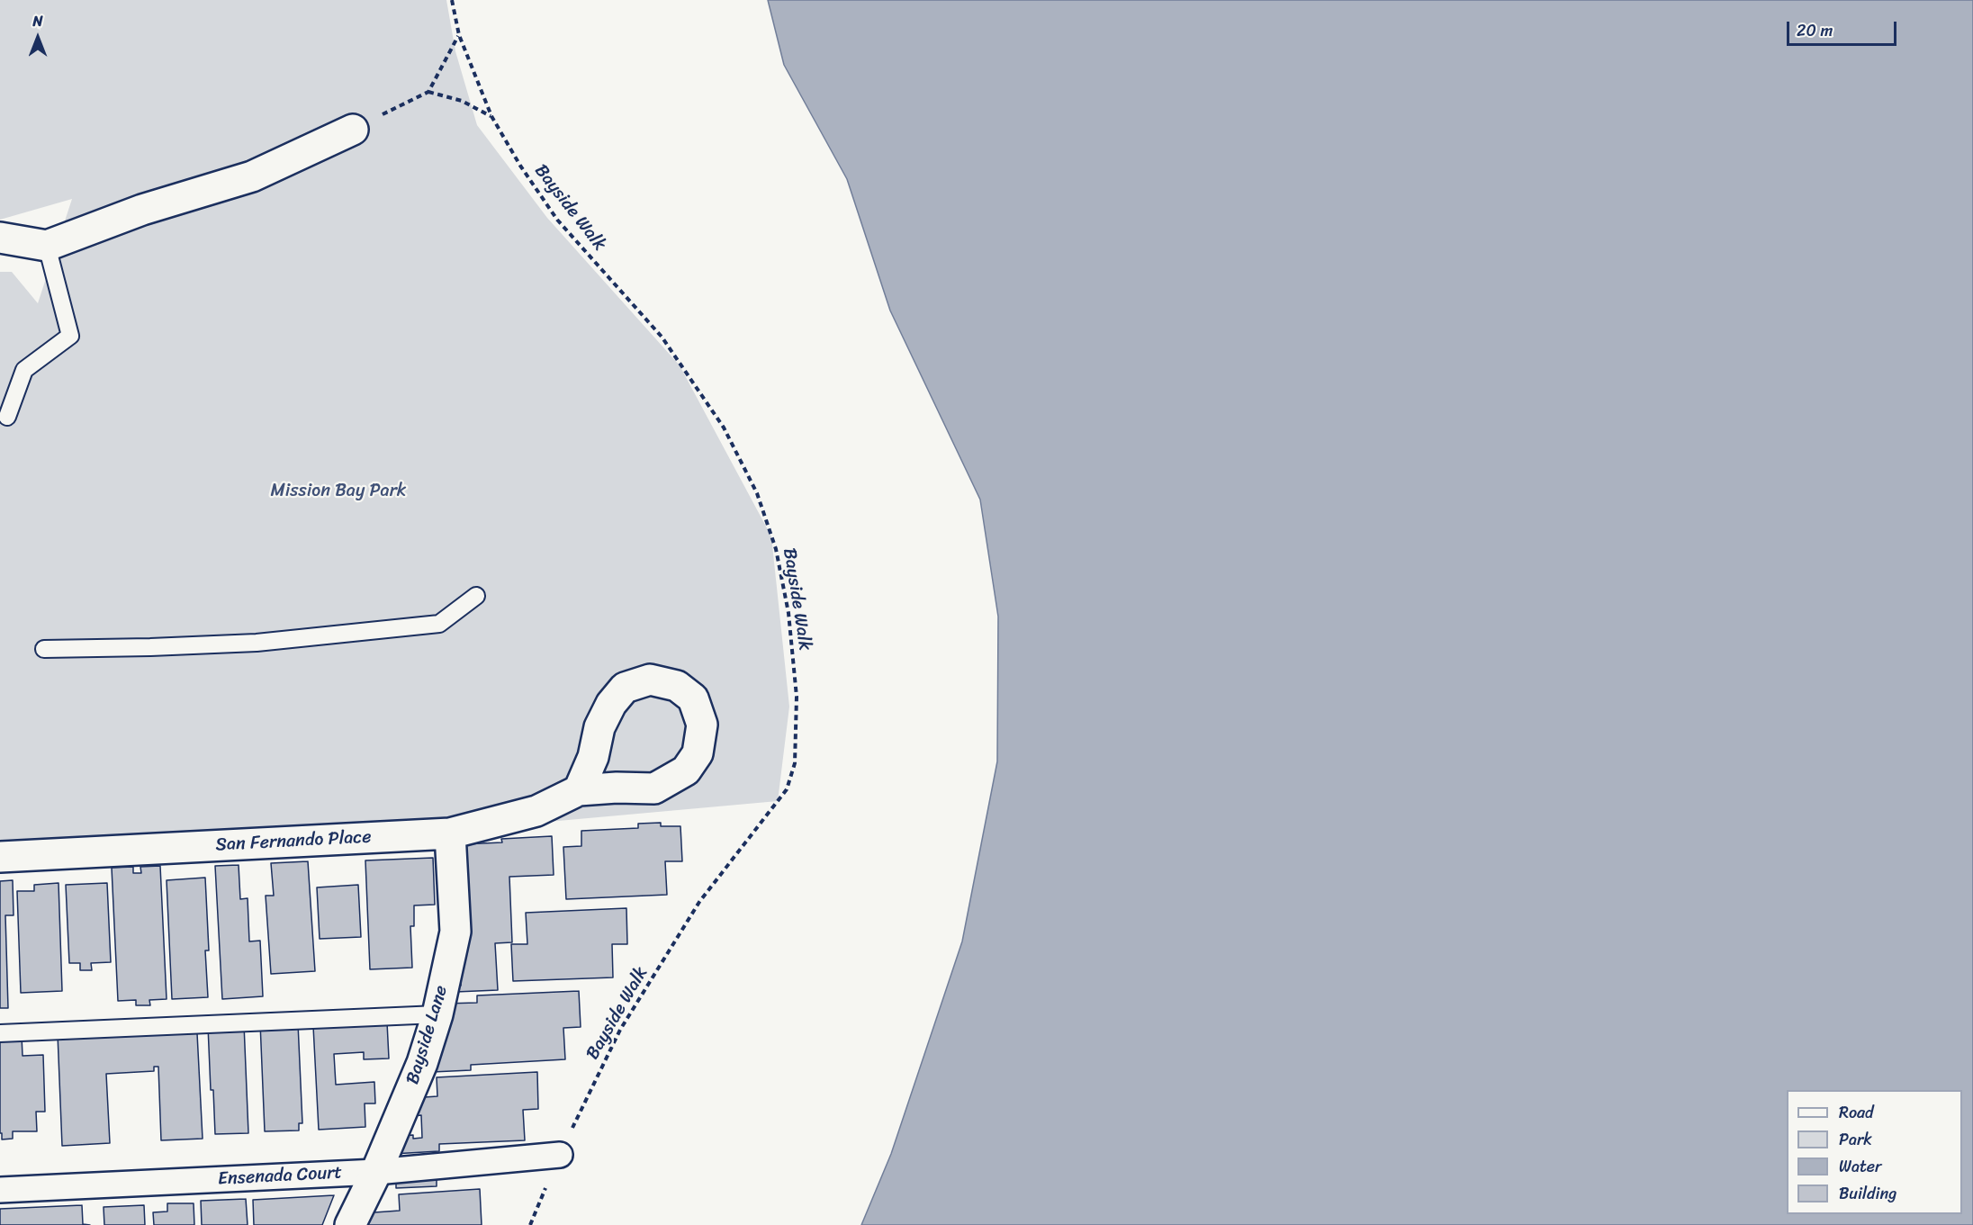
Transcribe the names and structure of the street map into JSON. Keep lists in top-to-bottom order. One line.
{"streets":{"street":["San Fernando Place","Bayside Lane","Ensenada Court"],"path":["Bayside Walk"]},"crossings":[["Bayside Walk","Ensenada Court"],["San Fernando Place","Bayside Lane"],["Bayside Lane","Ensenada Court"]],"parks":["Mission Bay Park"],"legend":["Road","Park","Water","Building"],"scale_bar":"20 m","north":"top"}
